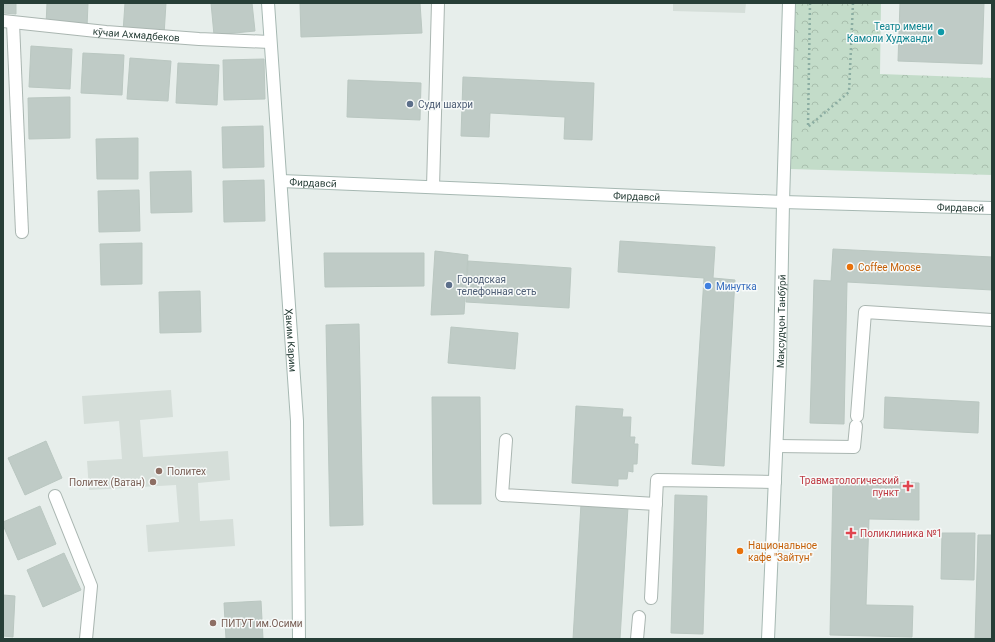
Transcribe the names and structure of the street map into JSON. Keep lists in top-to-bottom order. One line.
{"streets":{"street":["кӯчаи Ахмадбеков","Фирдавсӣ","Мақсудҷон Танбӯрӣ","Ҳаким Карим"]},"crossings":[["кӯчаи Ахмадбеков","Ҳаким Карим"],["Фирдавсӣ","Мақсудҷон Танбӯрӣ"],["Фирдавсӣ","Ҳаким Карим"]],"places":{"other":["Театр имени Камоли Худжанди","Суди шахри","Coffee Moose","Городская телефонная сеть","Минутка","Политех","Политех (Ватан)","Национальное кафе \"Зайтун\"","ПИТУТ им.Осими"],"health":["Травматологический пункт","Поликлиника №1"]}}
